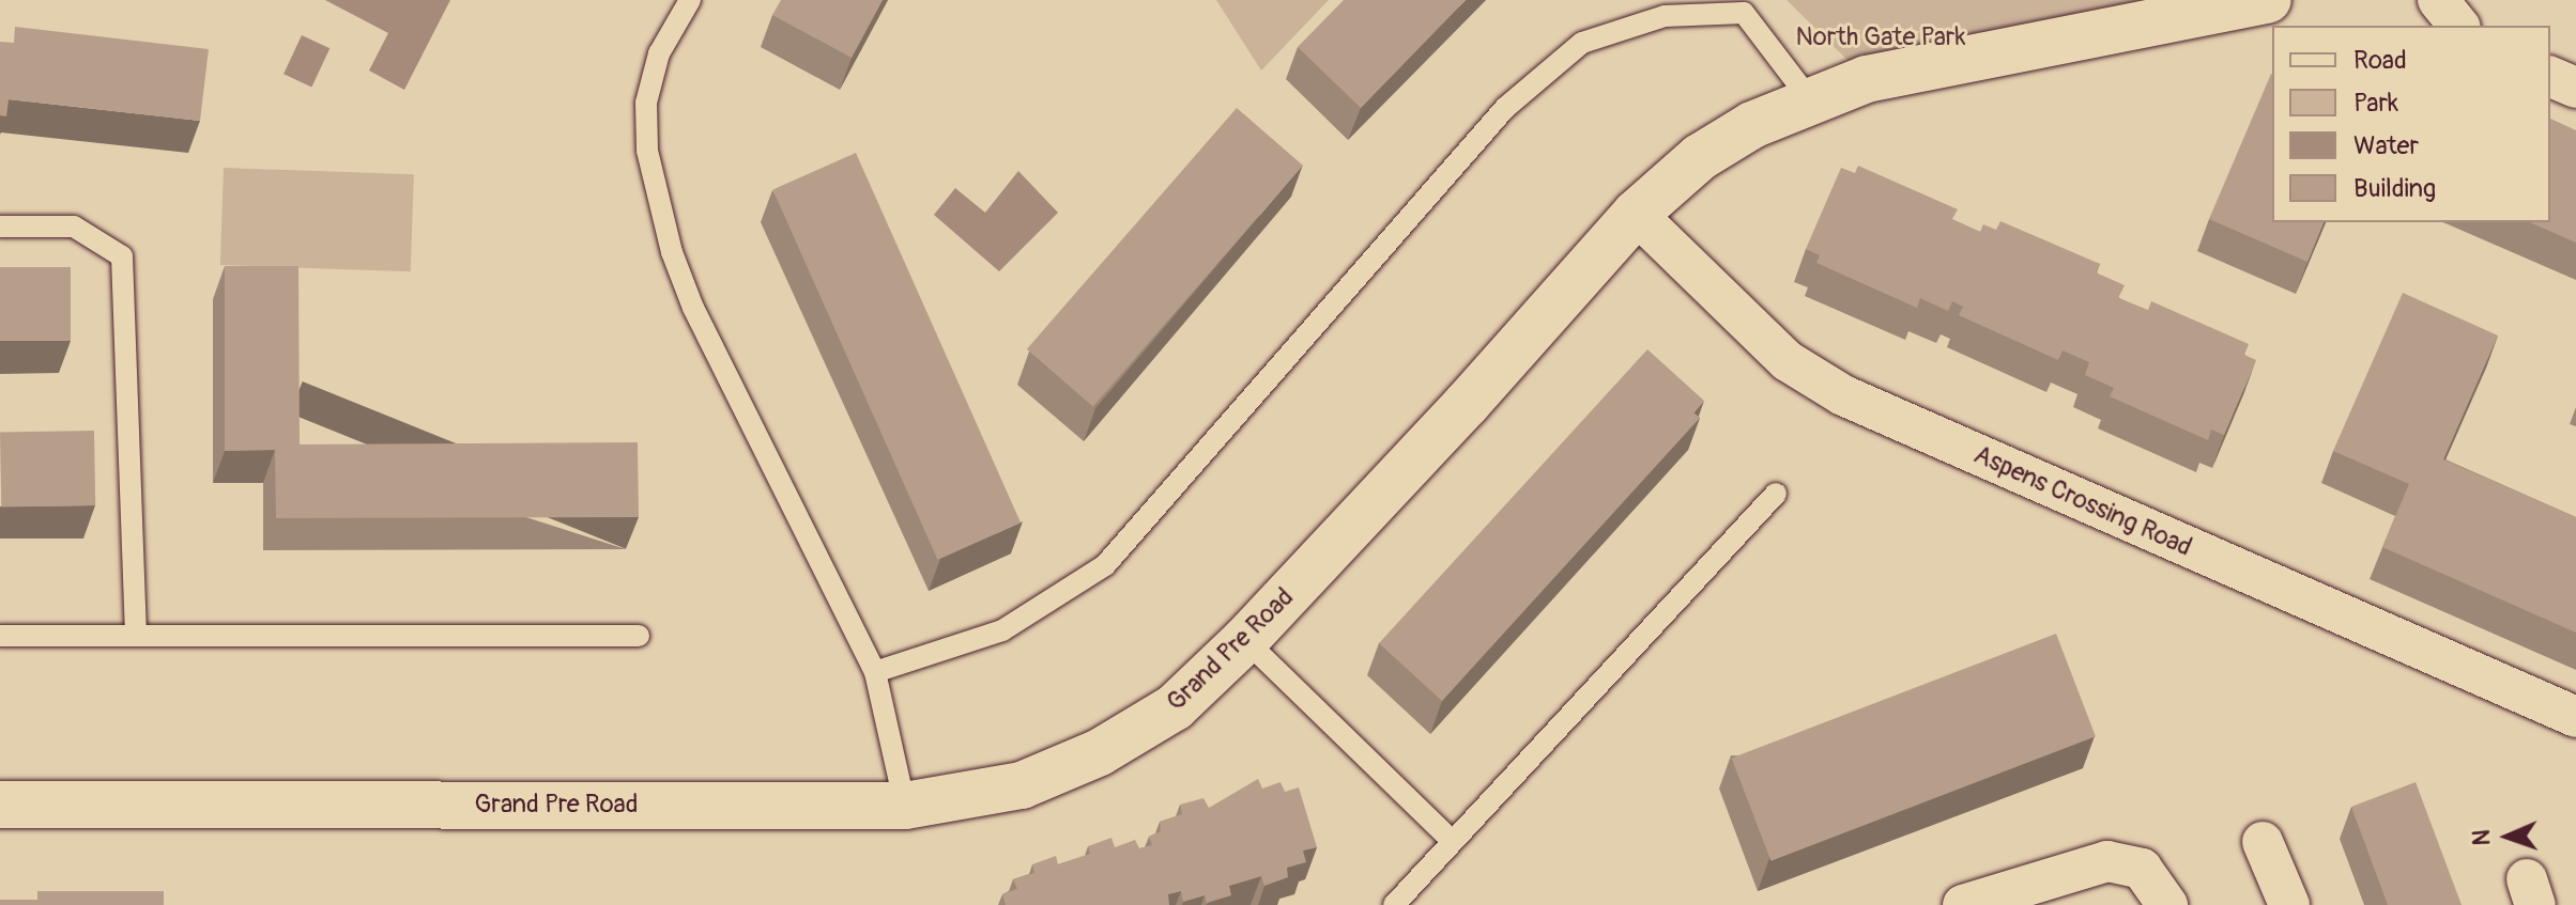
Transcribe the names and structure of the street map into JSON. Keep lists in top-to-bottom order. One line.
{"streets":{"street":["Aspens Crossing Road","Grand Pre Road"]},"crossings":[["Aspens Crossing Road","Grand Pre Road"]],"parks":["North Gate Park"],"legend":["Road","Park","Water","Building"],"north":"left"}
